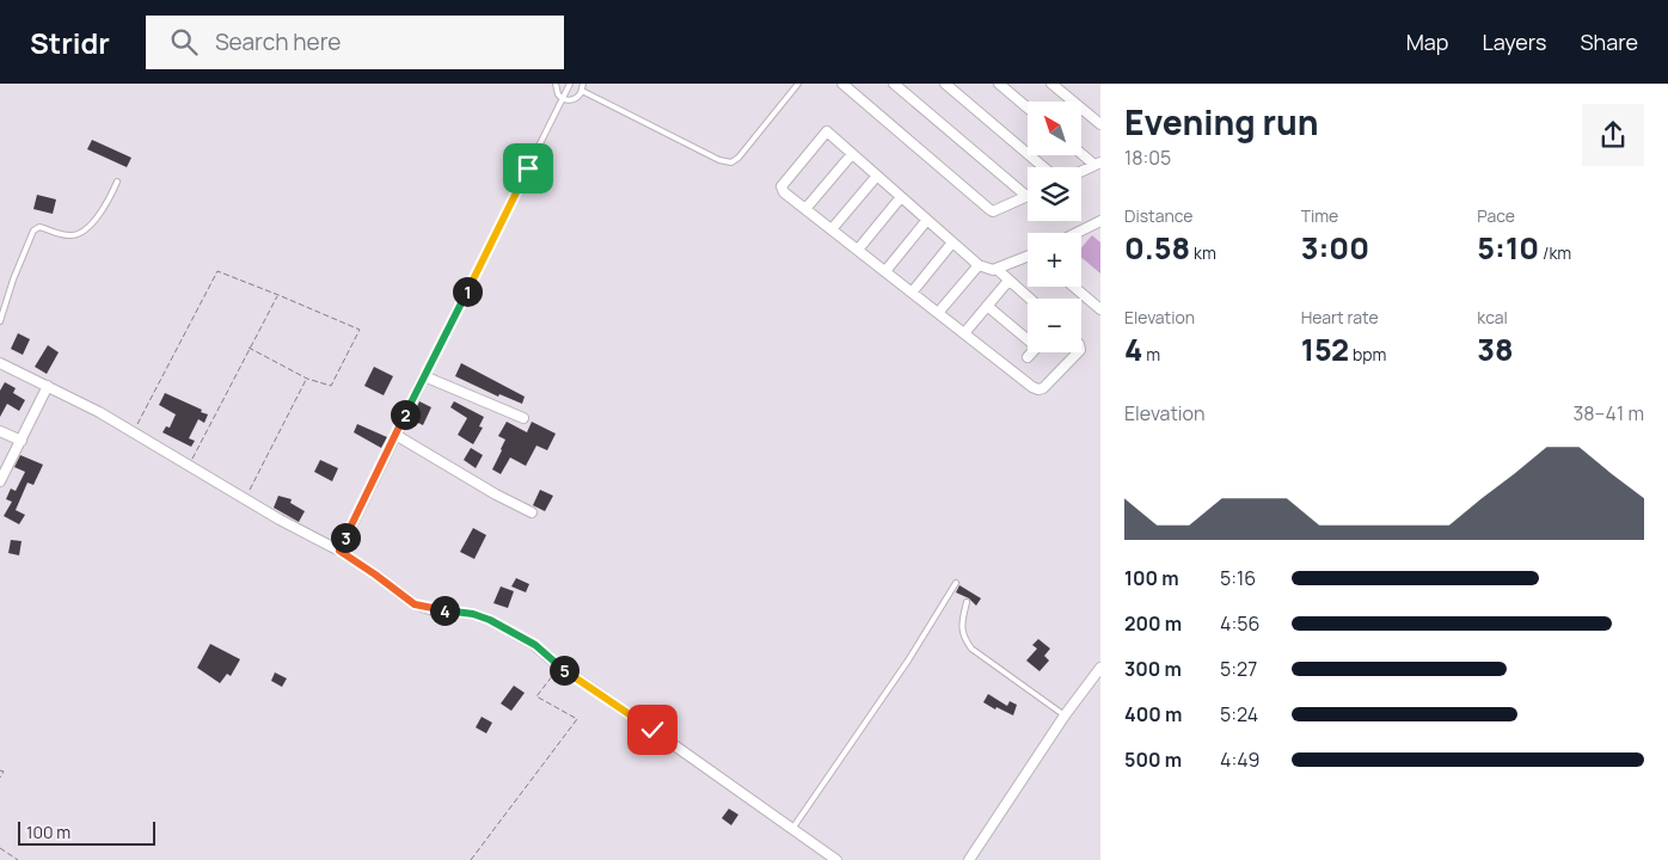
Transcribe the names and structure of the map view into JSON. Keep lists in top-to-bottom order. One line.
{"scale_bar":"100 m","north":"top left","page":{"header":"Stridr","search":"Search here","nav":["Map","Layers","Share"],"heading":["Evening run","18:05"],"map_buttons":["+","−"],"stats":[["Distance","0.58 km"],["Time","3:00"],["Pace","5:10 /km"],["Elevation","4 m"],["Heart rate","152 bpm"],["kcal","38"]],"pins":["1","2","3","4","5"],"chart":["Elevation","38–41 m"],"list":[{"name":"100 m","note":"5:16"},{"name":"200 m","note":"4:56"},{"name":"300 m","note":"5:27"},{"name":"400 m","note":"5:24"},{"name":"500 m","note":"4:49"}],"scale":"100 m"}}
